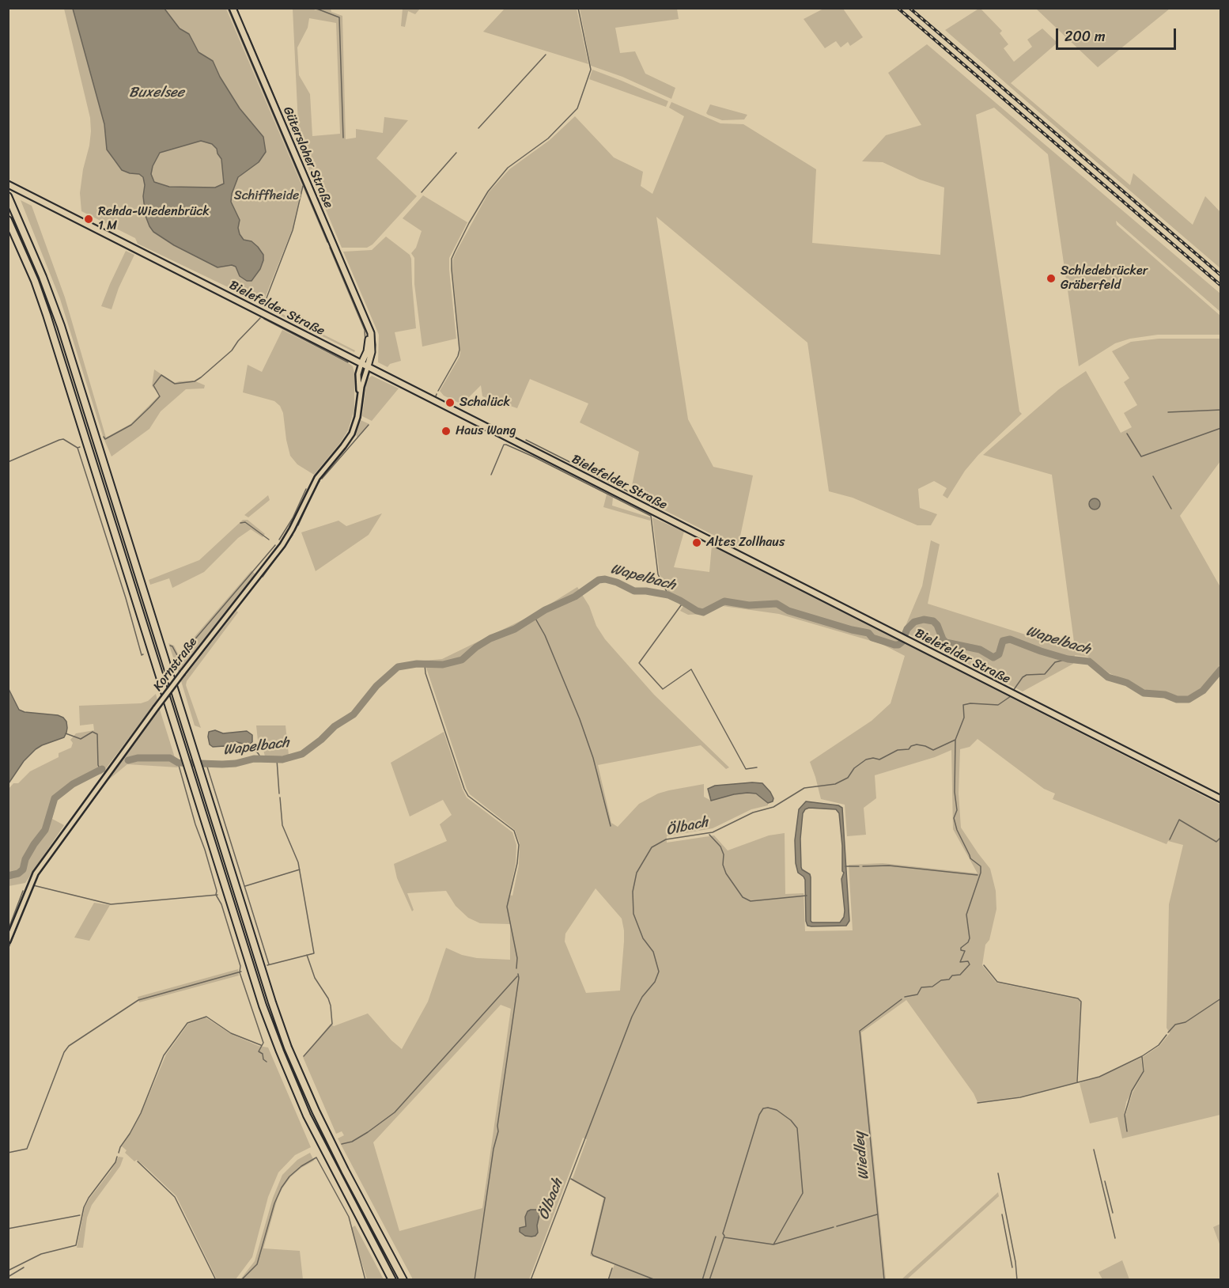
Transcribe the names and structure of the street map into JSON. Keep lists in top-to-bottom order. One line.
{"streets":{"main road":["Gütersloher Straße","Bielefelder Straße"],"street":["Kornstraße"]},"crossings":[["Gütersloher Straße","Bielefelder Straße"],["Gütersloher Straße","Kornstraße"],["Bielefelder Straße","Kornstraße"]],"water":["Buxelsee","Wapelbach","Ölbach","Wiedley"],"parks":["Schiffheide"],"places":["Rehda-Wiedenbrück 1 M","Schledebrücker Gräberfeld","Schalück","Haus Wang","Altes Zollhaus"],"scale_bar":"200 m"}
